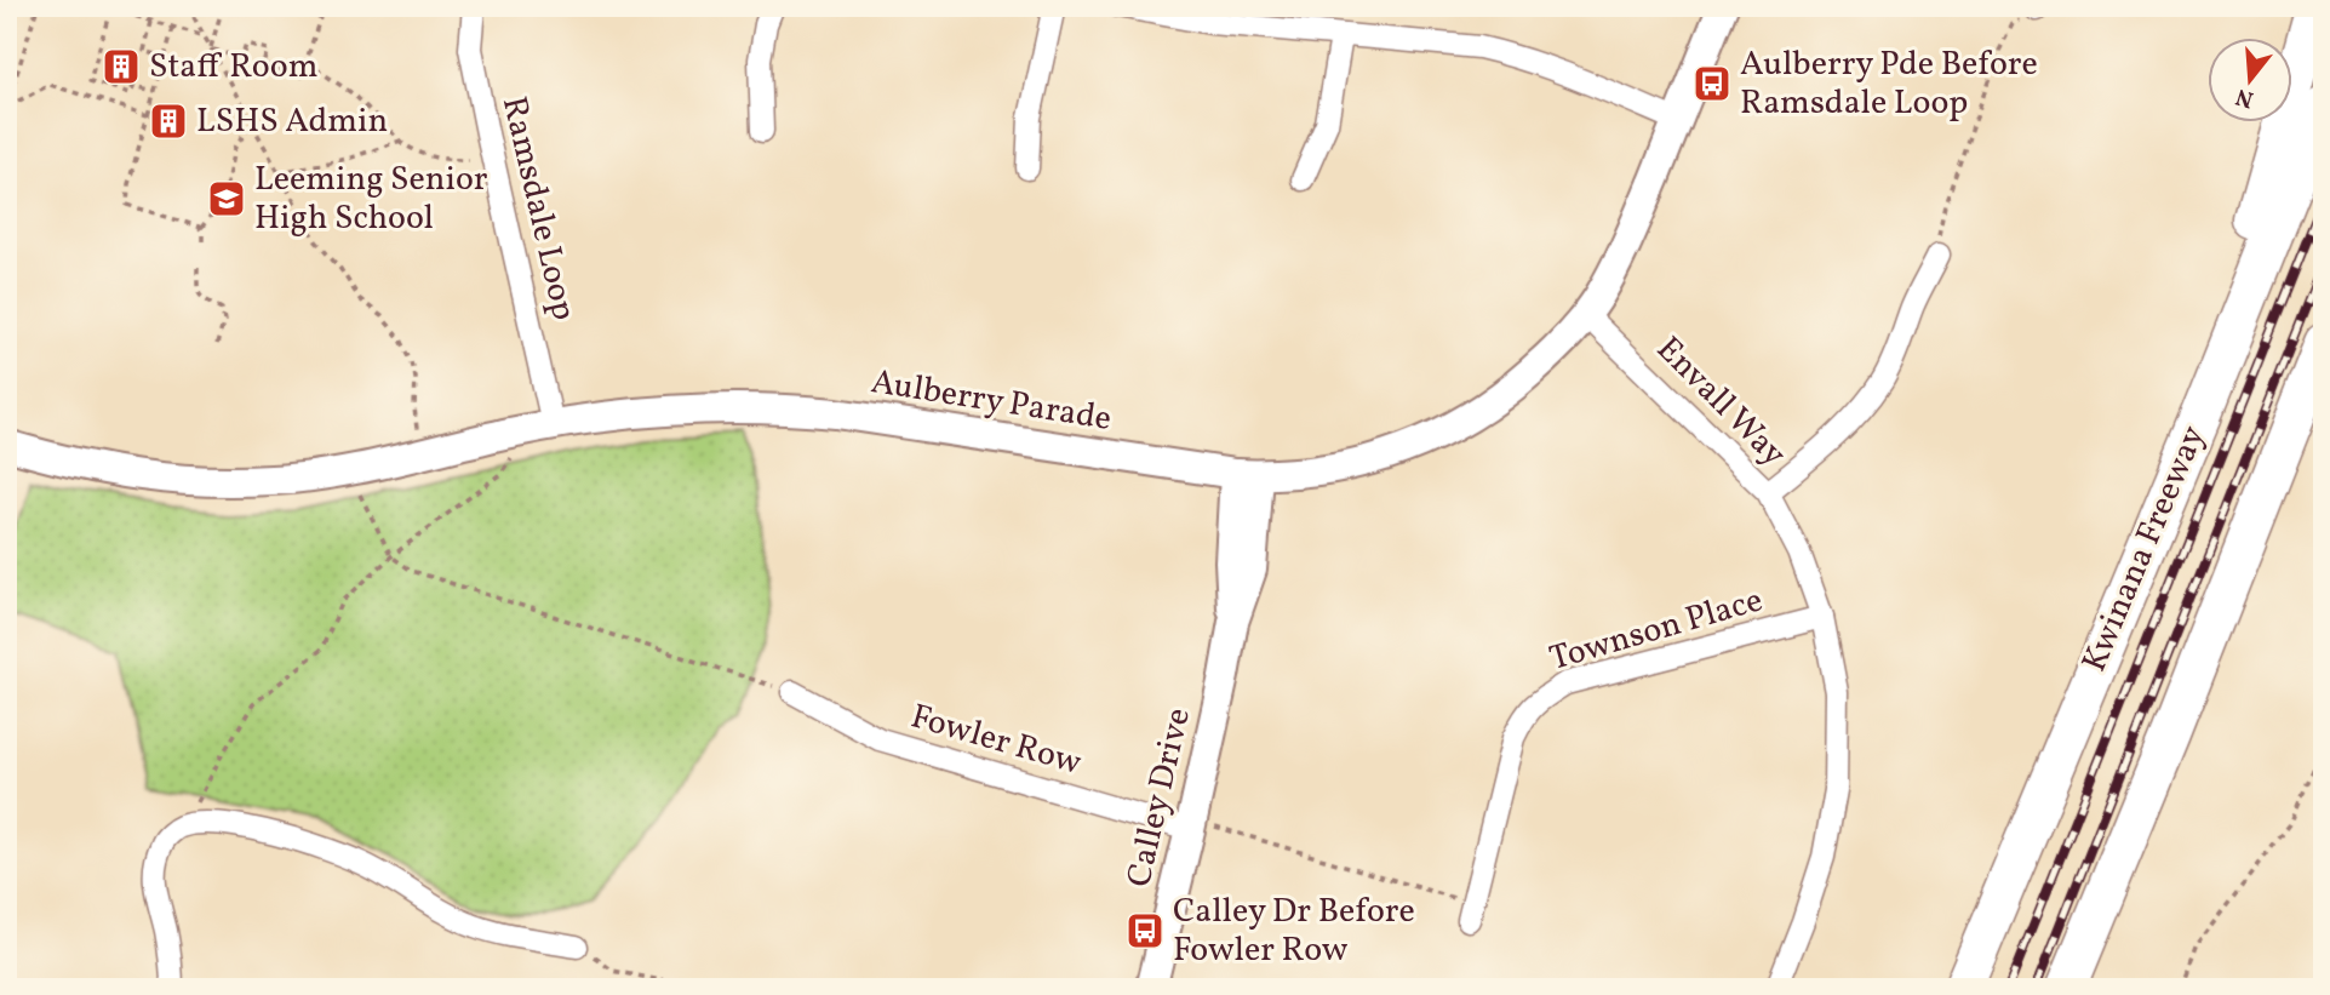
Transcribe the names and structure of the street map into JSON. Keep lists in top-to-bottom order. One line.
{"streets":{"highway":["Kwinana Freeway"],"main road":["Aulberry Parade","Calley Drive"],"street":["Ramsdale Loop","Envall Way","Townson Place","Fowler Row"]},"crossings":[["Ramsdale Loop","Aulberry Parade"],["Aulberry Parade","Envall Way"],["Aulberry Parade","Calley Drive"],["Envall Way","Townson Place"],["Fowler Row","Calley Drive"]],"places":{"building":["Staff Room","LSHS Admin"],"bus stop":["Aulberry Pde Before Ramsdale Loop","Calley Dr Before Fowler Row"],"school or university":["Leeming Senior High School"]},"north":"bottom"}
